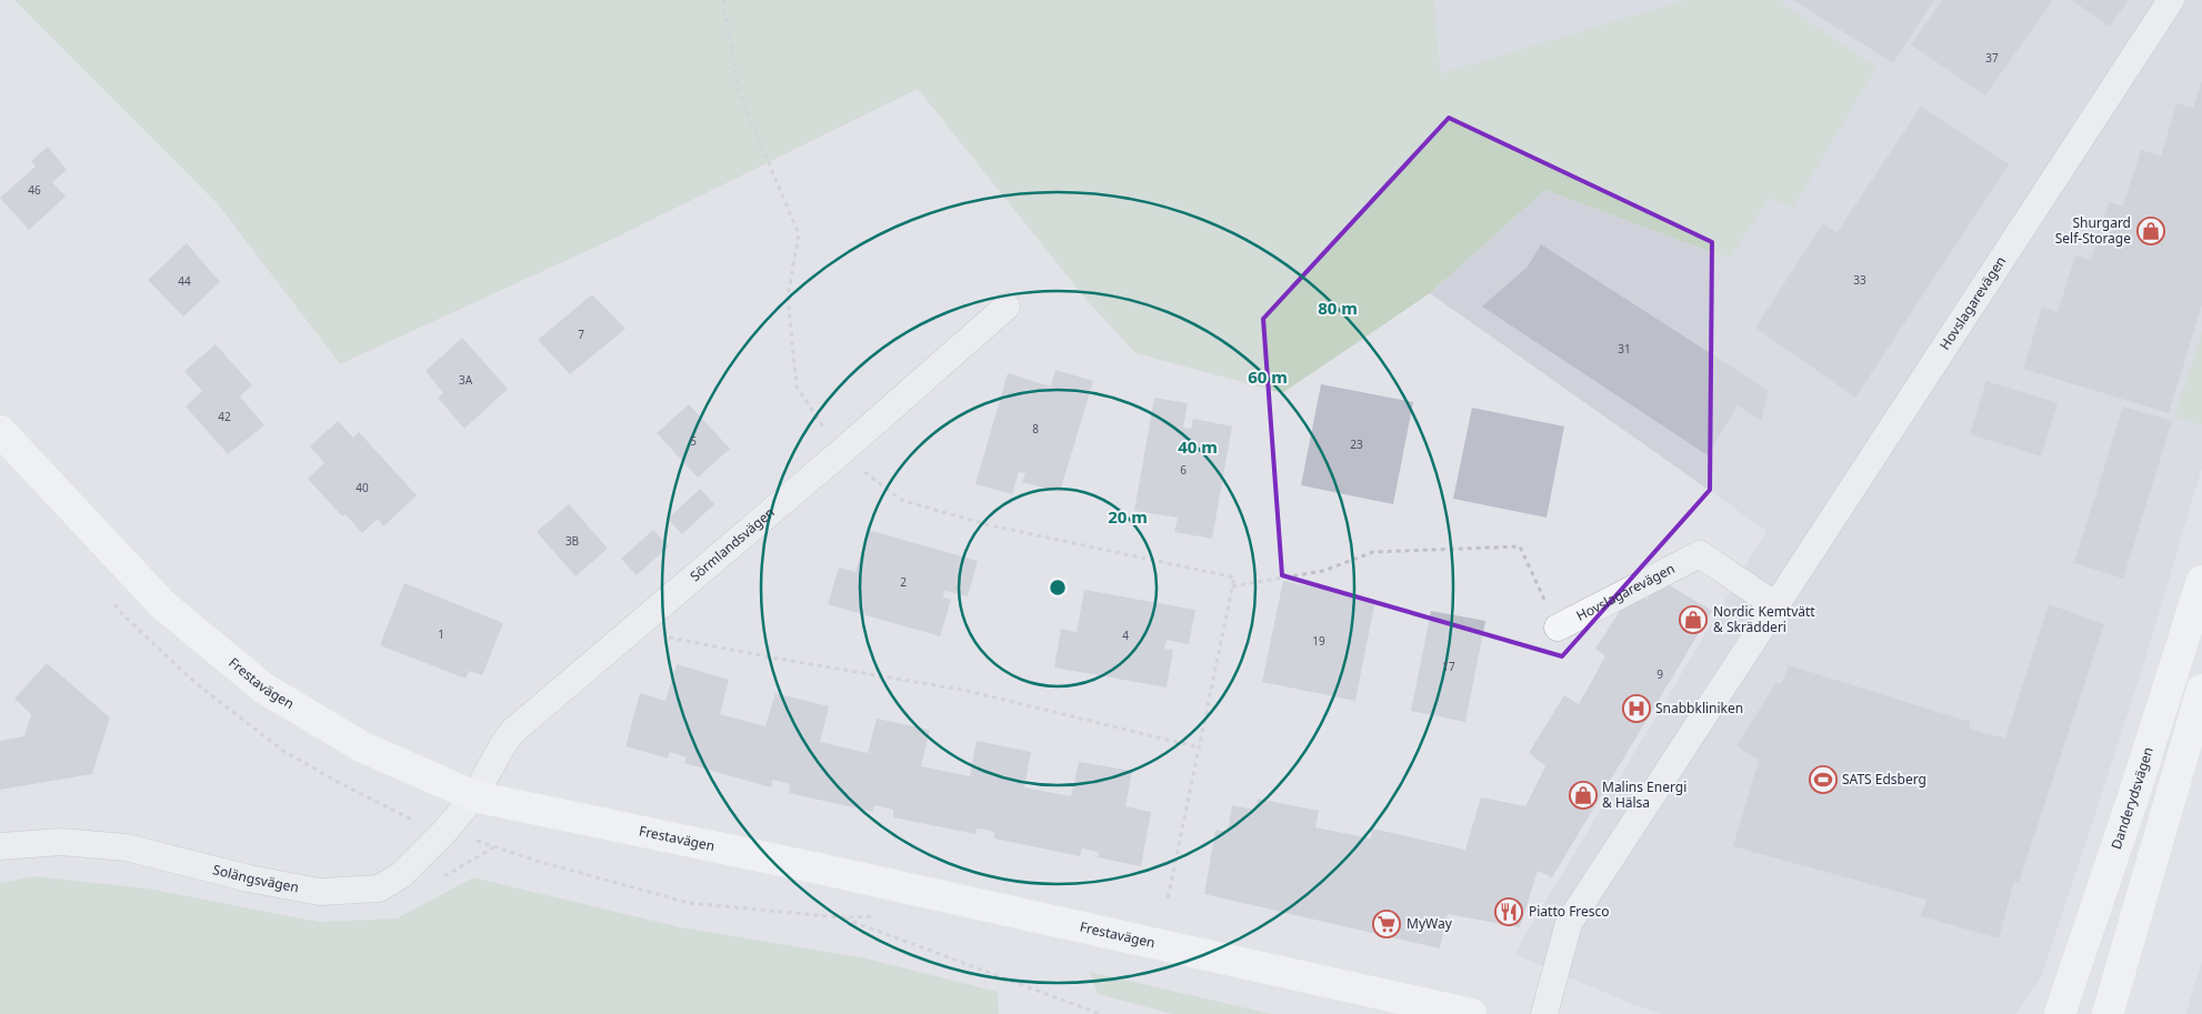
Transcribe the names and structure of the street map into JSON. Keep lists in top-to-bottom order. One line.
{"streets":{"street":["Hovslagarevägen","Sörmlandsvägen","Frestavägen","Danderydsvägen","Solängsvägen"]},"crossings":[["Sörmlandsvägen","Frestavägen"],["Sörmlandsvägen","Solängsvägen"],["Frestavägen","Solängsvägen"]],"places":{"shop":["Shurgard Self-Storage","Nordic Kemtvätt & Skrädderi","Malins Energi & Hälsa"],"hospital":["Snabbkliniken"],"sports":["SATS Edsberg"],"restaurant":["Piatto Fresco"],"supermarket":["MyWay"]},"house_numbers":["37","46","33","44","7","31","3A","42","8","5","23","6","40","3B","2","1","4","19","17","9"],"rings":["80 m","60 m","40 m","20 m"]}
